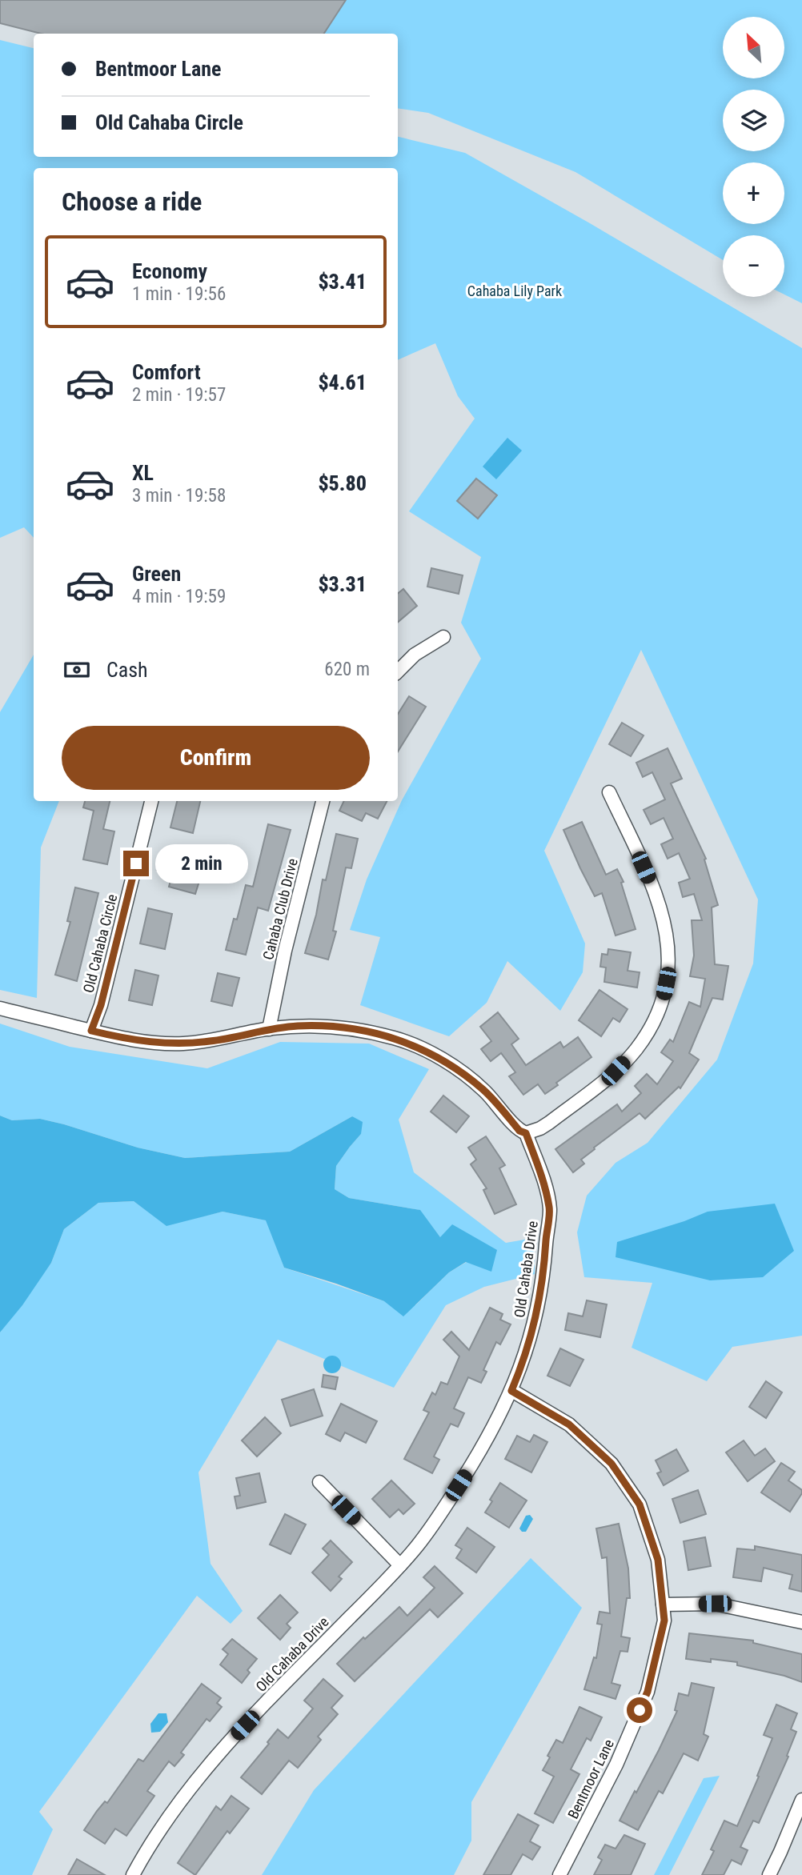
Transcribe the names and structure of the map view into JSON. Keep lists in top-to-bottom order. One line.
{"streets":{"street":["Cahaba Club Drive","Old Cahaba Circle","Old Cahaba Drive","Bentmoor Lane"]},"crossings":[["Cahaba Club Drive","Old Cahaba Drive"],["Old Cahaba Circle","Old Cahaba Drive"],["Old Cahaba Drive","Bentmoor Lane"]],"parks":["Cahaba Lily Park"],"north":"top left","page":{"map_buttons":["+","−"],"banner":["Bentmoor Lane","Old Cahaba Circle"],"heading":"Choose a ride","list":[{"name":"Economy","note":"1 min · 19:56","value":"$3.41"},{"name":"Comfort","note":"2 min · 19:57","value":"$4.61"},{"name":"XL","note":"3 min · 19:58","value":"$5.80"},{"name":"Green","note":"4 min · 19:59","value":"$3.31"}],"pay":["Cash","620 m"],"buttons":"Confirm","bubble":"2 min"}}
